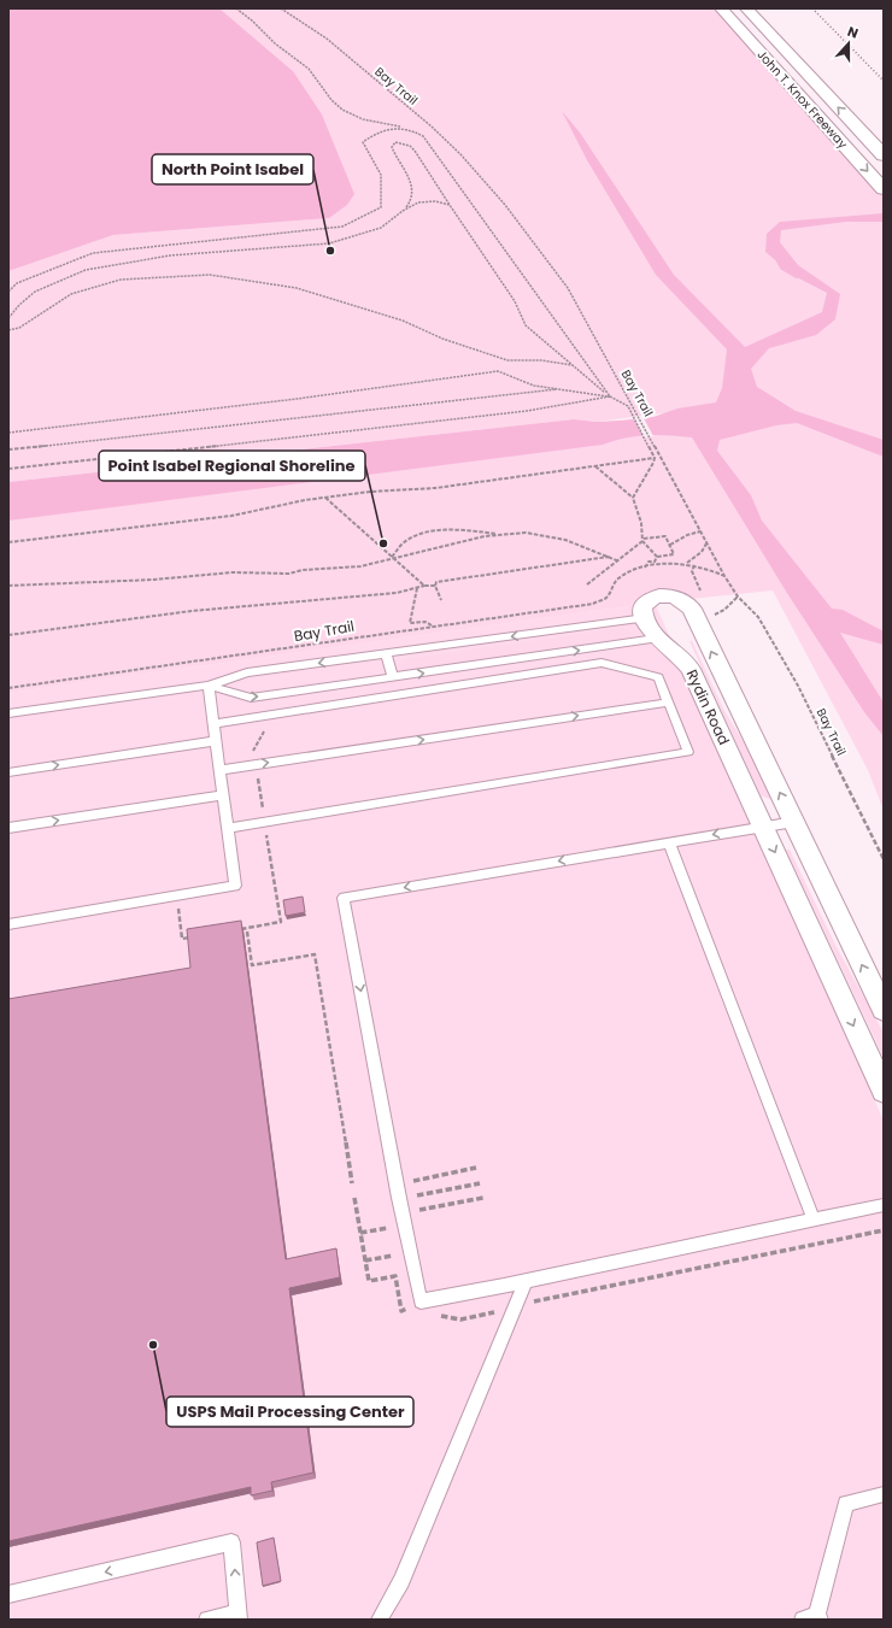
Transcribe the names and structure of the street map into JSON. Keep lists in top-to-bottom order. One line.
{"streets":{"highway":["John T. Knox Freeway"],"street":["Rydin Road"],"path":["Bay Trail"]},"places":["North Point Isabel","Point Isabel Regional Shoreline","USPS Mail Processing Center"],"north":"top"}
